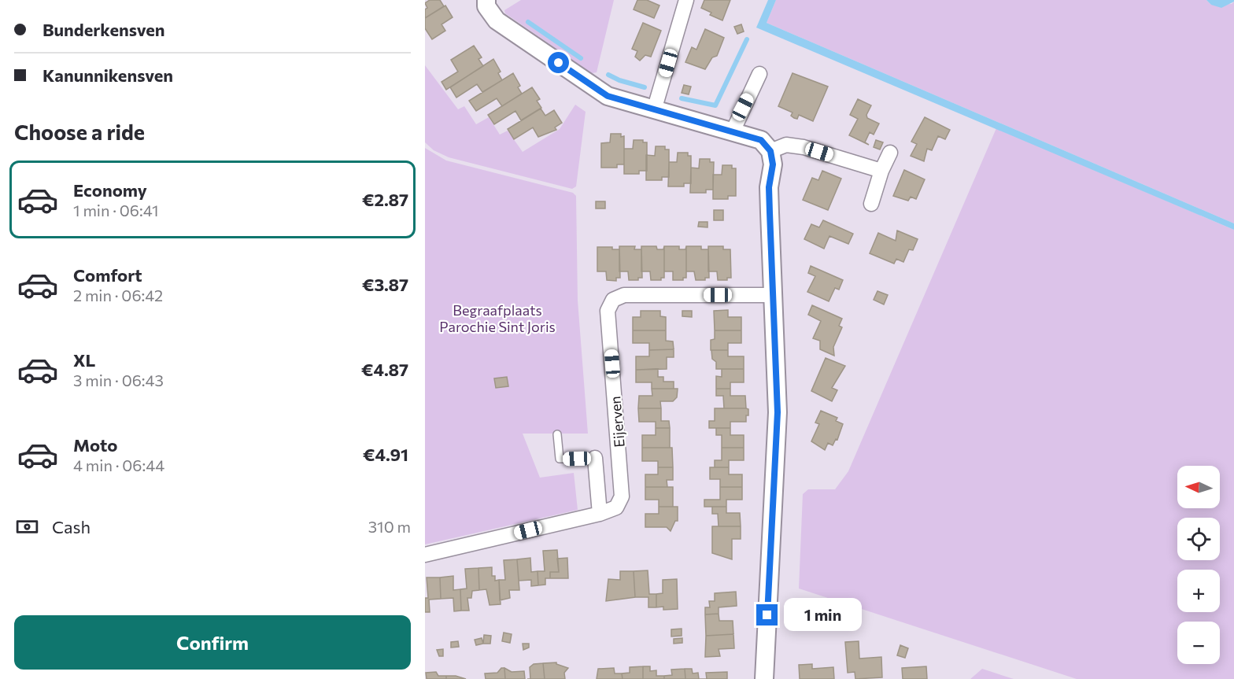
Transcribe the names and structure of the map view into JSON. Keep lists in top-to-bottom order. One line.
{"streets":{"street":["Eijerven"]},"parks":["Begraafplaats Parochie Sint Joris"],"north":"left","page":{"banner":["Bunderkensven","Kanunnikensven"],"heading":"Choose a ride","list":[{"name":"Economy","note":"1 min · 06:41","value":"€2.87"},{"name":"Comfort","note":"2 min · 06:42","value":"€3.87"},{"name":"XL","note":"3 min · 06:43","value":"€4.87"},{"name":"Moto","note":"4 min · 06:44","value":"€4.91"}],"map_buttons":["+","−"],"pay":["Cash","310 m"],"bubble":"1 min","buttons":"Confirm"}}
